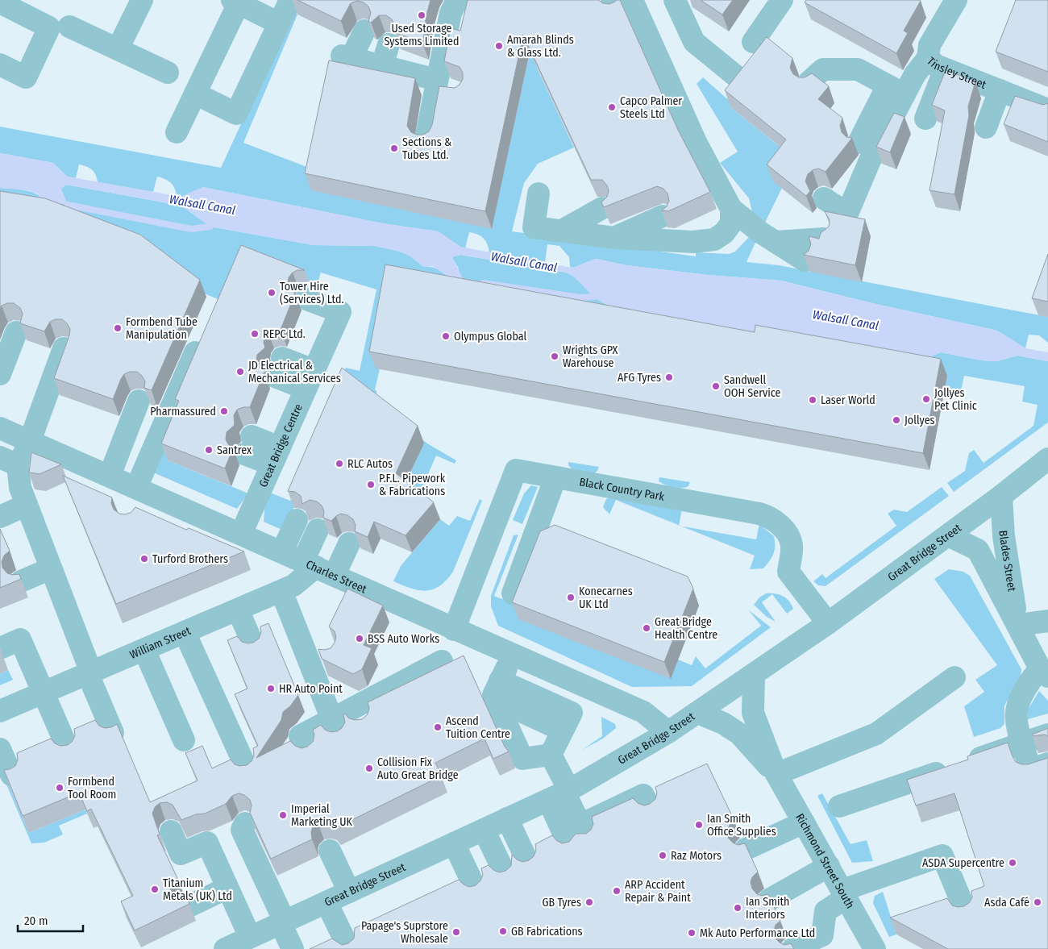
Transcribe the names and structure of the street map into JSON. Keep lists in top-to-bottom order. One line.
{"streets":{"street":["Tinsley Street","Great Bridge Centre","Black Country Park","Great Bridge Street","Blades Street","Charles Street","William Street","Richmond Street South"]},"crossings":[["Great Bridge Centre","Charles Street"],["Black Country Park","Great Bridge Street"],["Black Country Park","Charles Street"],["Great Bridge Street","Blades Street"],["Great Bridge Street","Charles Street"],["Great Bridge Street","Richmond Street South"],["Charles Street","William Street"]],"water":["Walsall Canal"],"places":["Used Storage Systems Limited","Amarah Blinds & Glass Ltd.","Capco Palmer Steels Ltd","Sections & Tubes Ltd.","Tower Hire (Services) Ltd.","Formbend Tube Manipulation","REPC Ltd.","Olympus Global","Wrights GPX Warehouse","JD Electrical & Mechanical Services","AFG Tyres","Sandwell OOH Service","Jollyes Pet Clinic","Laser World","Pharmassured","Jollyes","Santrex","RLC Autos","P.F.L. Pipework & Fabrications","Turford Brothers","Konecarnes UK Ltd","Great Bridge Health Centre","BSS Auto Works","HR Auto Point","Ascend Tuition Centre","Collision Fix Auto Great Bridge","Formbend Tool Room","Imperial Marketing UK","Ian Smith Office Supplies","Raz Motors","ASDA Supercentre","Titanium Metals (UK) Ltd","ARP Accident Repair & Paint","GB Tyres","Asda Café","Ian Smith Interiors","GB Fabrications","Papage's Suprstore Wholesale","Mk Auto Performance Ltd"],"scale_bar":"20 m"}
